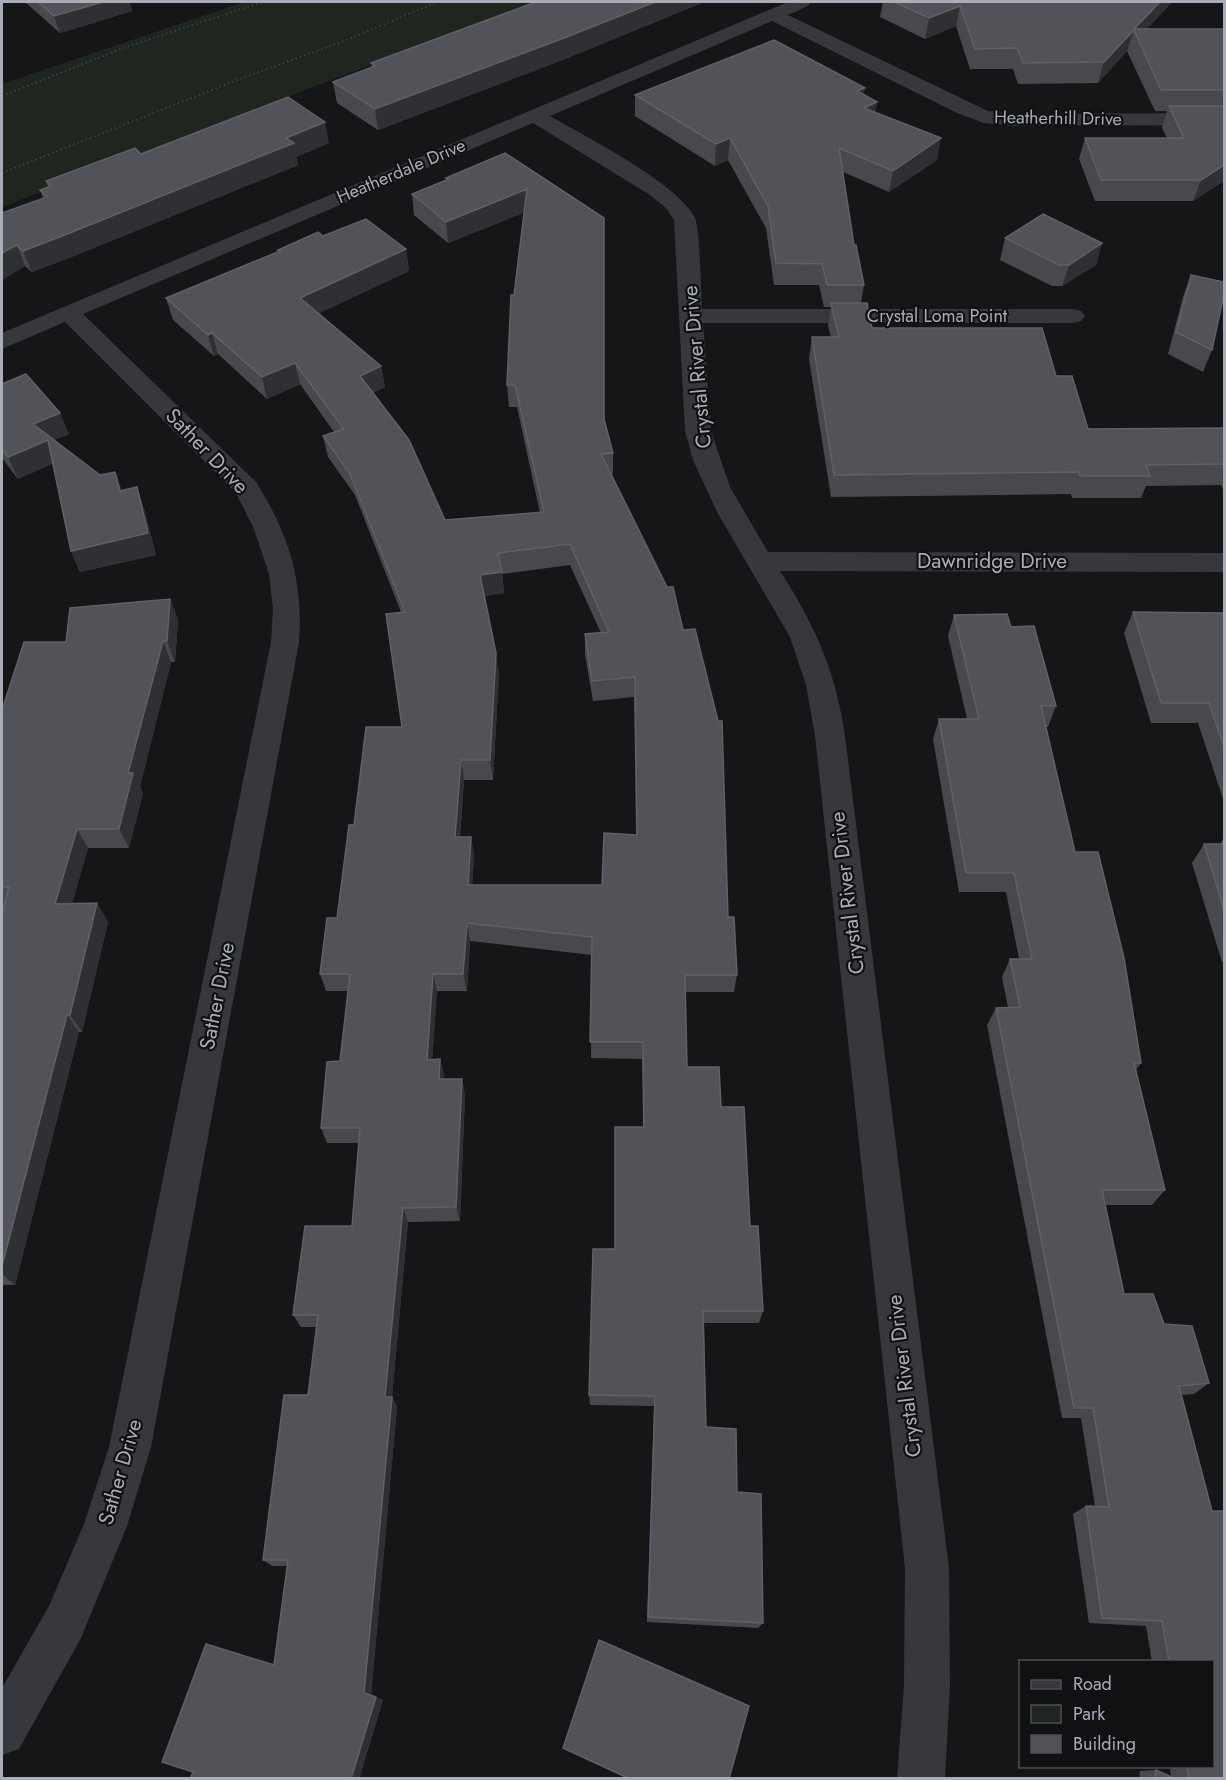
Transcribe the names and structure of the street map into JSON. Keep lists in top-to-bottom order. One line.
{"streets":{"street":["Heatherhill Drive","Heatherdale Drive","Crystal Loma Point","Crystal River Drive","Sather Drive","Dawnridge Drive"]},"crossings":[["Heatherhill Drive","Heatherdale Drive"],["Heatherdale Drive","Crystal River Drive"],["Heatherdale Drive","Sather Drive"],["Crystal Loma Point","Crystal River Drive"],["Crystal River Drive","Dawnridge Drive"]],"legend":["Road","Park","Building"]}
